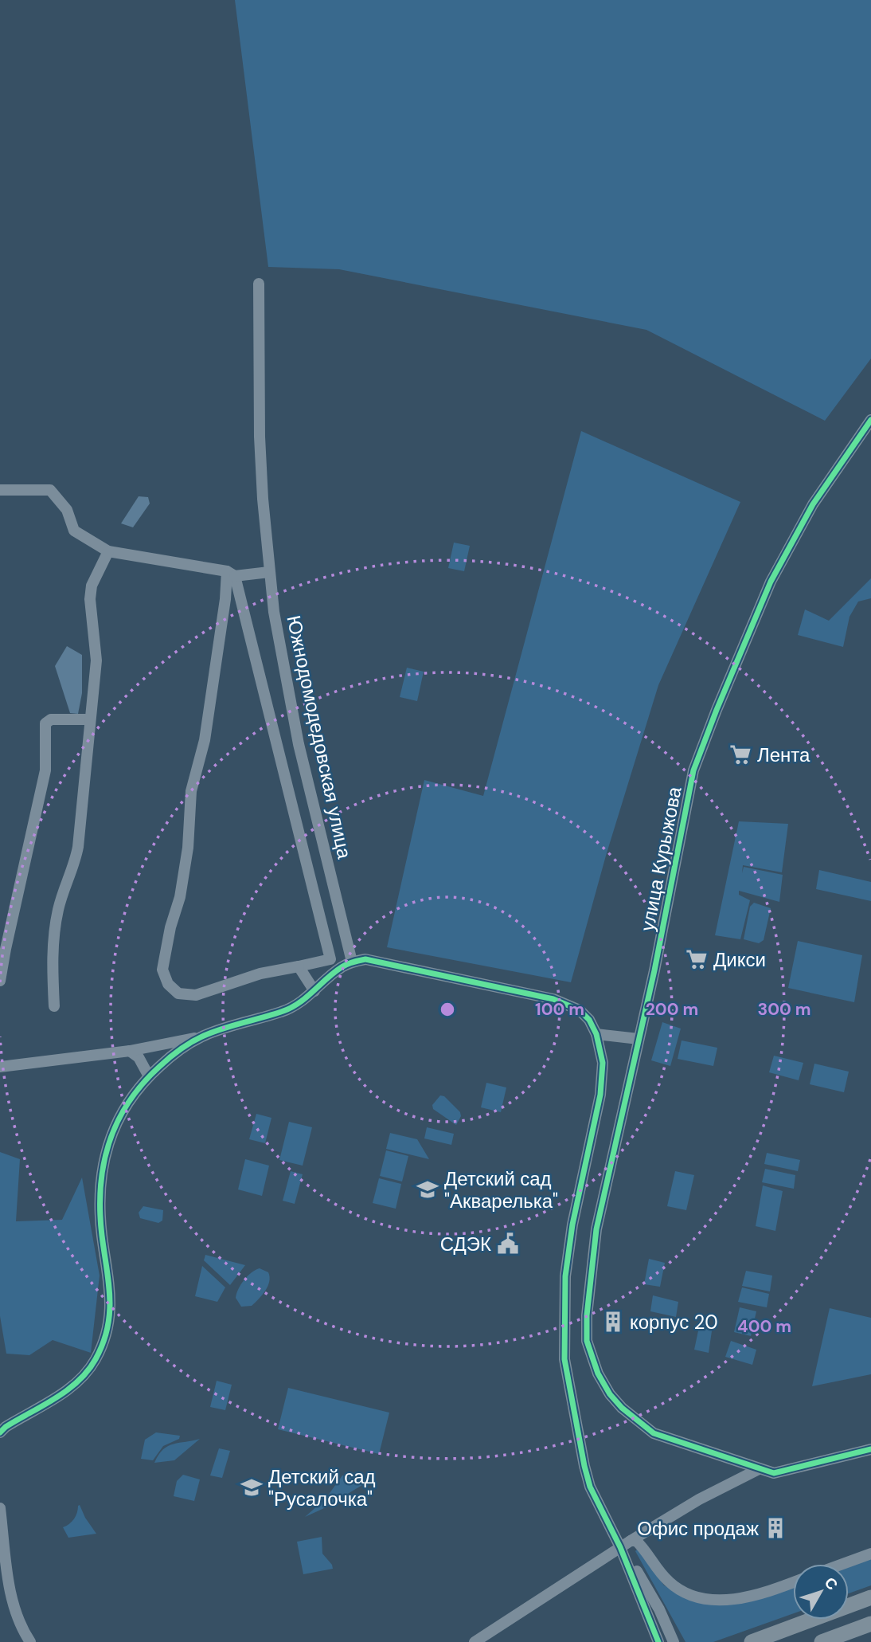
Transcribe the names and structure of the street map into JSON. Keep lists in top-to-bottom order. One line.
{"streets":{"street":["Южнодомодедовская улица","улица Курыжова"]},"places":{"supermarket":["Лента","Дикси"],"school or university":["Детский сад \"Акварелька\"","Детский сад \"Русалочка\""],"public building":["СДЭК"],"building":["корпус 20","Офис продаж"]},"north":"top right","rings":["100 m","200 m","300 m","400 m"]}
